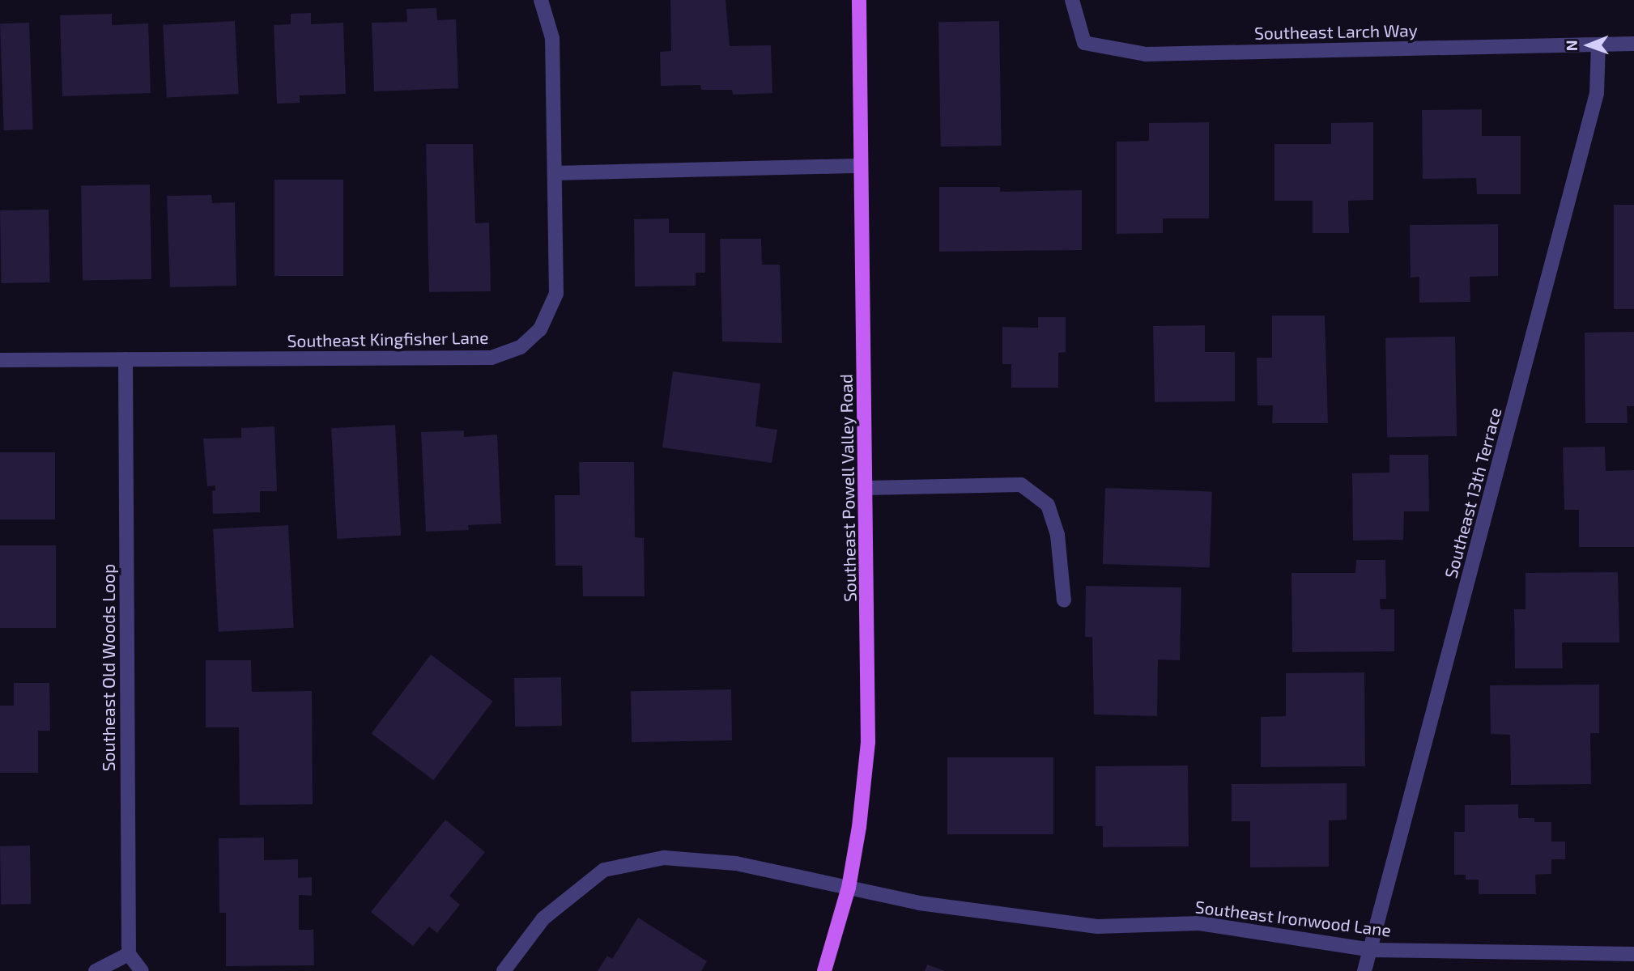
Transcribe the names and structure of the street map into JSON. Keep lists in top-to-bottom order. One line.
{"streets":{"main road":["Southeast Powell Valley Road"],"street":["Southeast Larch Way","Southeast Kingfisher Lane","Southeast 13th Terrace","Southeast Old Woods Loop","Southeast Ironwood Lane"]},"crossings":[["Southeast Larch Way","Southeast 13th Terrace"],["Southeast Kingfisher Lane","Southeast Old Woods Loop"],["Southeast Powell Valley Road","Southeast Ironwood Lane"],["Southeast 13th Terrace","Southeast Ironwood Lane"]],"north":"left"}
